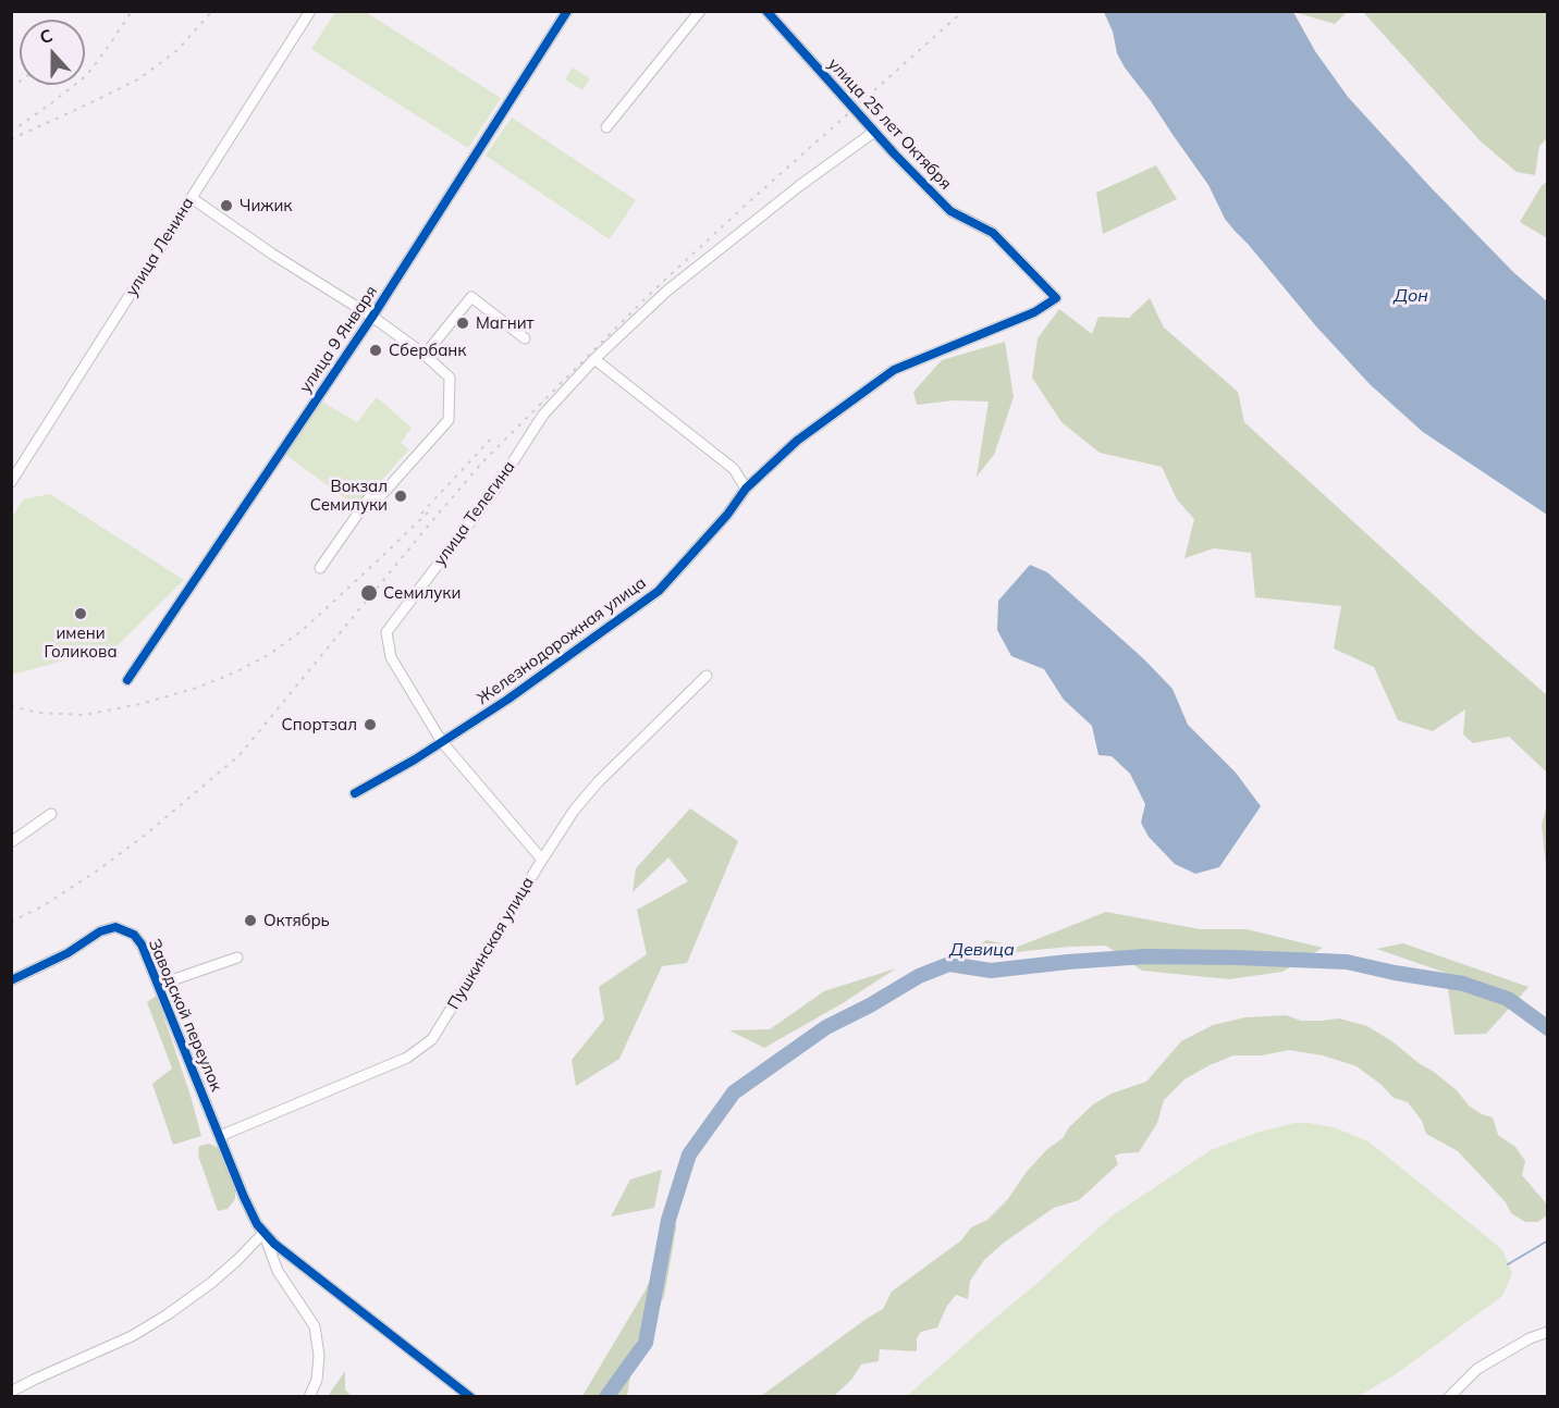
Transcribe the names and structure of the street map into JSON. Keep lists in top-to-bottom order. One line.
{"streets":{"street":["улица 25 лет Октября","улица Ленина","улица 9 Января","улица Телегина","Железнодорожная улица","Пушкинская улица","Заводской переулок"]},"crossings":[["улица 25 лет Октября","улица Телегина"],["улица 25 лет Октября","Железнодорожная улица"],["улица Телегина","Железнодорожная улица"],["улица Телегина","Пушкинская улица"],["Пушкинская улица","Заводской переулок"]],"water":["Дон","Девица"],"places":["Чижик","Магнит","Сбербанк","Вокзал Семилуки","Семилуки","имени Голикова","Спортзал","Октябрь"],"north":"top"}
